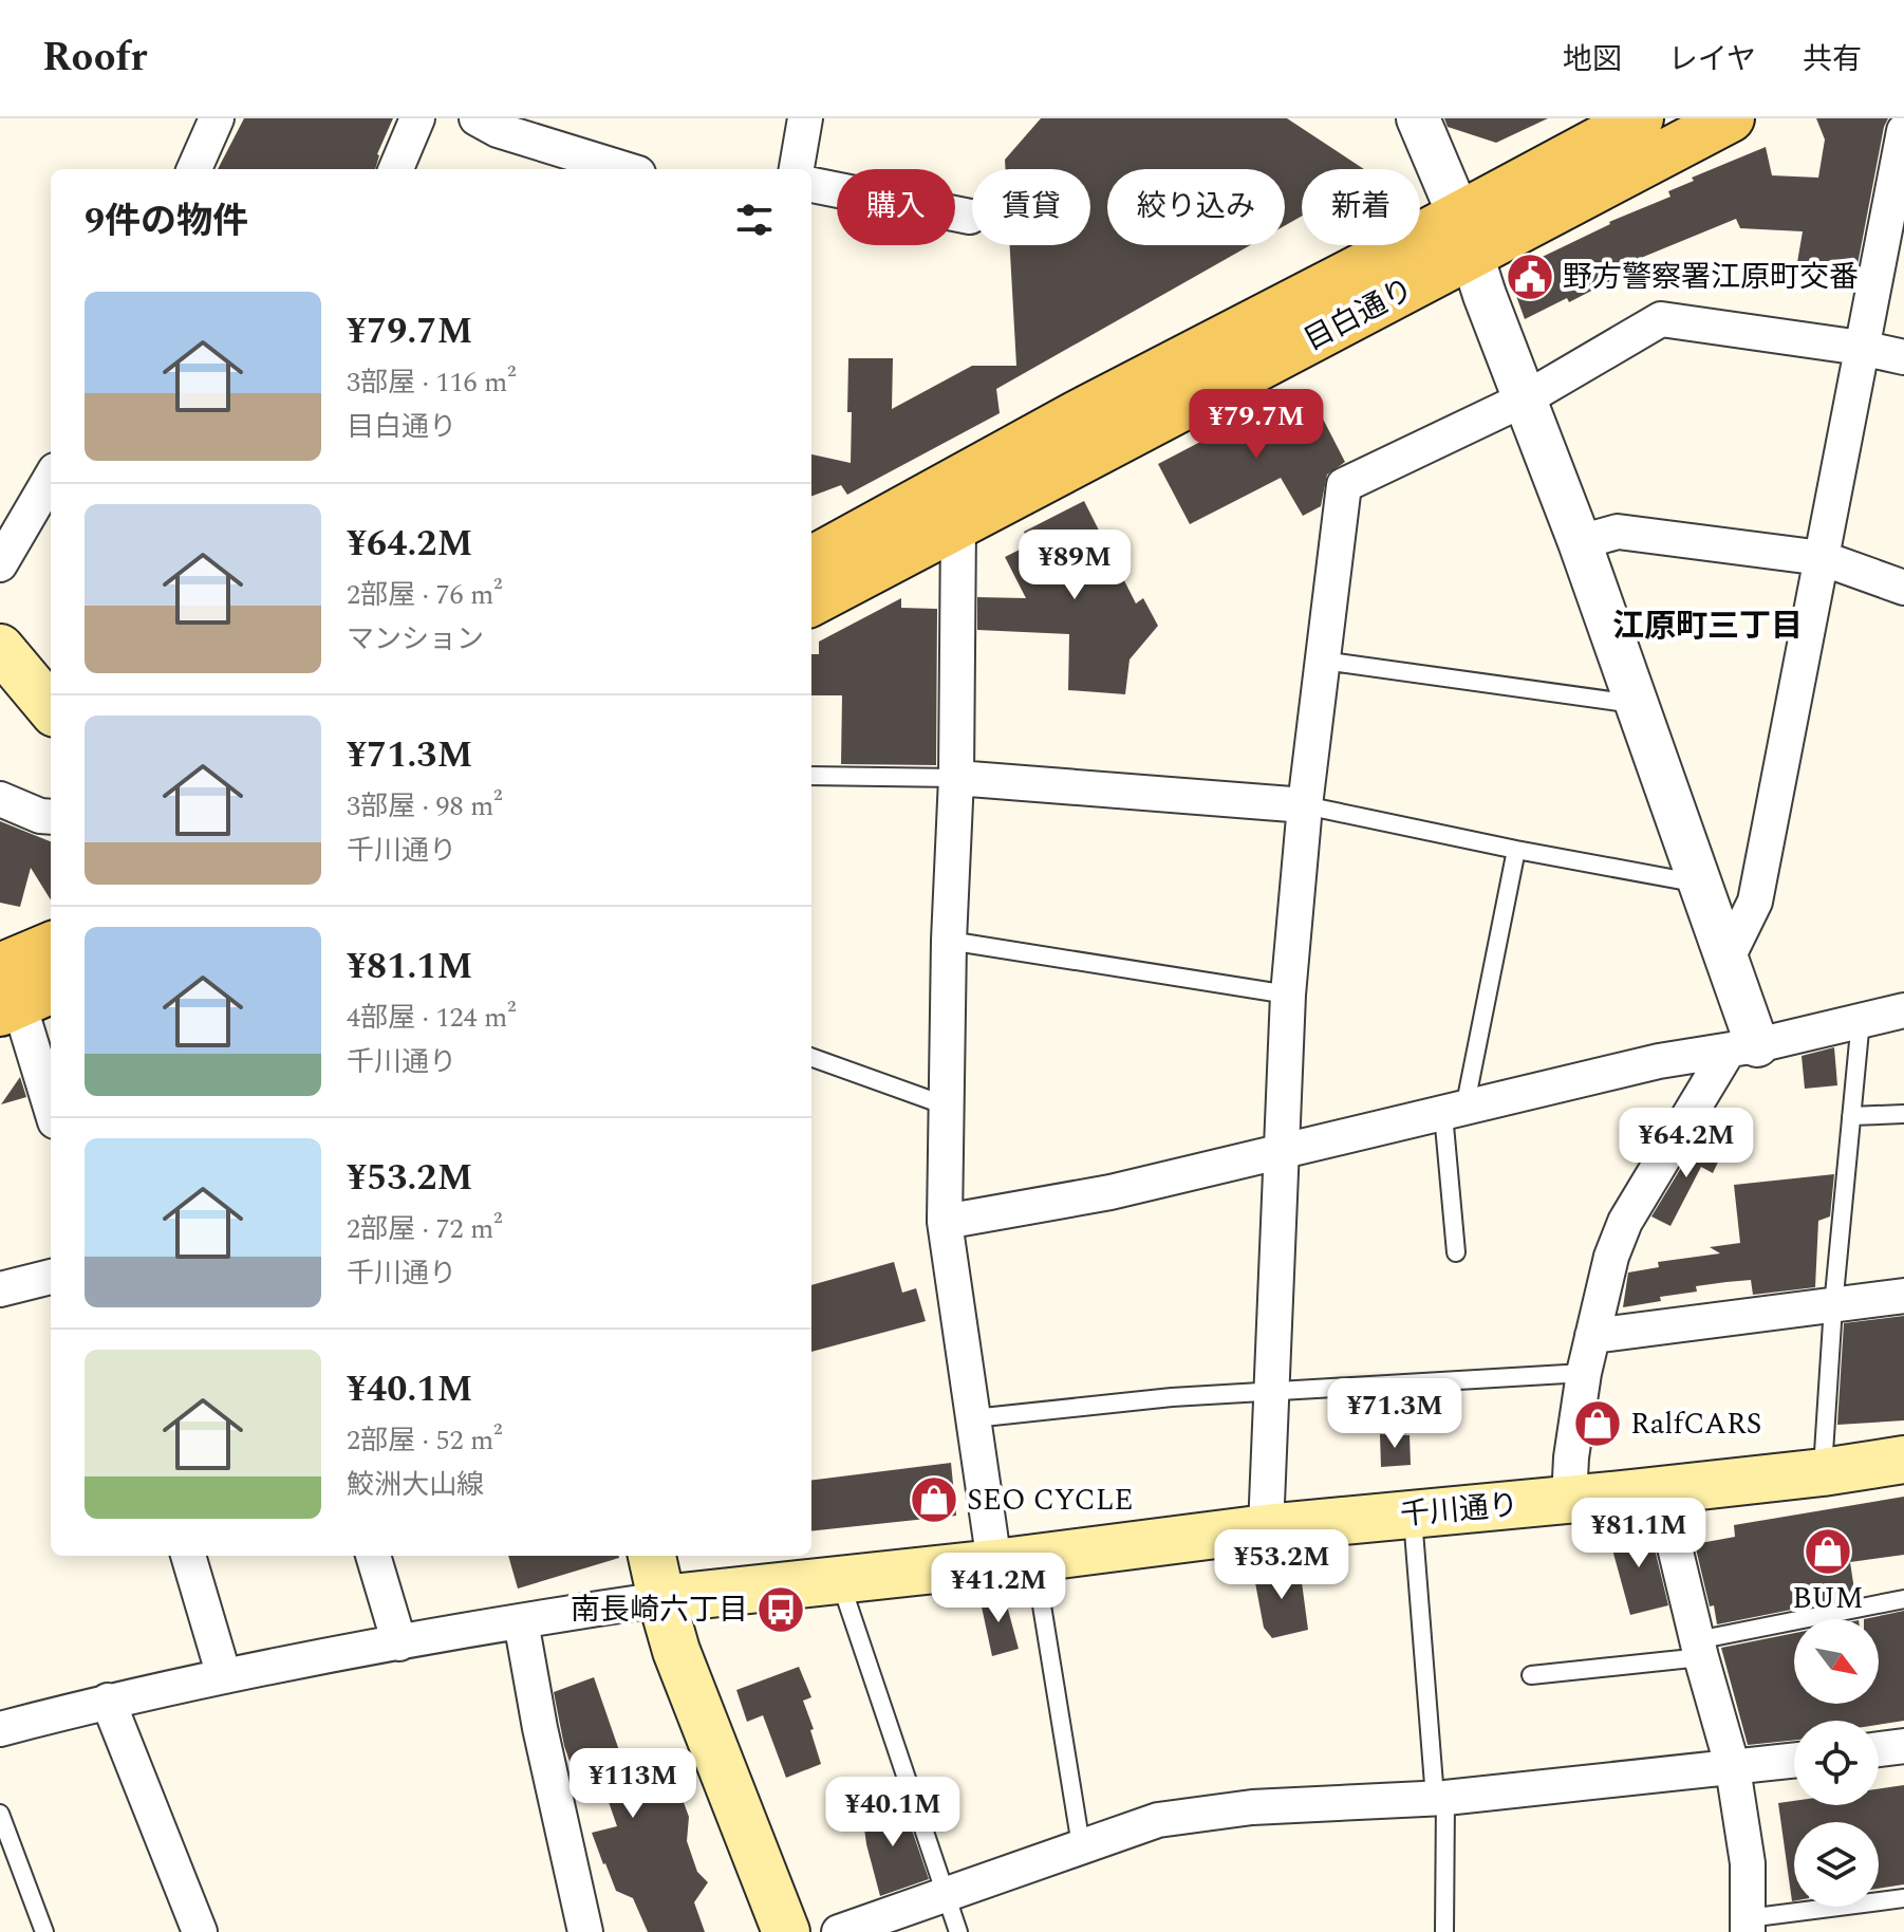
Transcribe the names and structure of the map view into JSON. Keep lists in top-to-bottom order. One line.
{"streets":{"main road":["目白通り","千川通り"]},"districts":["江原町三丁目"],"places":{"public building":["野方警察署江原町交番"],"shop":["RalfCARS","SEO CYCLE","BUM"],"bus stop":["南長崎六丁目"]},"north":"bottom right","page":{"header":"Roofr","nav":["地図","レイヤ","共有"],"chip":["購入","賃貸","絞り込み","新着"],"heading":"9件の物件","list":[{"name":"¥79.7M","note":"3部屋 · 116 m² · 目白通り"},{"name":"¥64.2M","note":"2部屋 · 76 m² · マンション"},{"name":"¥71.3M","note":"3部屋 · 98 m² · 千川通り"},{"name":"¥81.1M","note":"4部屋 · 124 m² · 千川通り"},{"name":"¥53.2M","note":"2部屋 · 72 m² · 千川通り"},{"name":"¥40.1M","note":"2部屋 · 52 m² · 鮫洲大山線"}],"price":["¥79.7M","¥89M","¥64.2M","¥71.3M","¥81.1M","¥53.2M","¥41.2M","¥113M","¥40.1M"]}}
